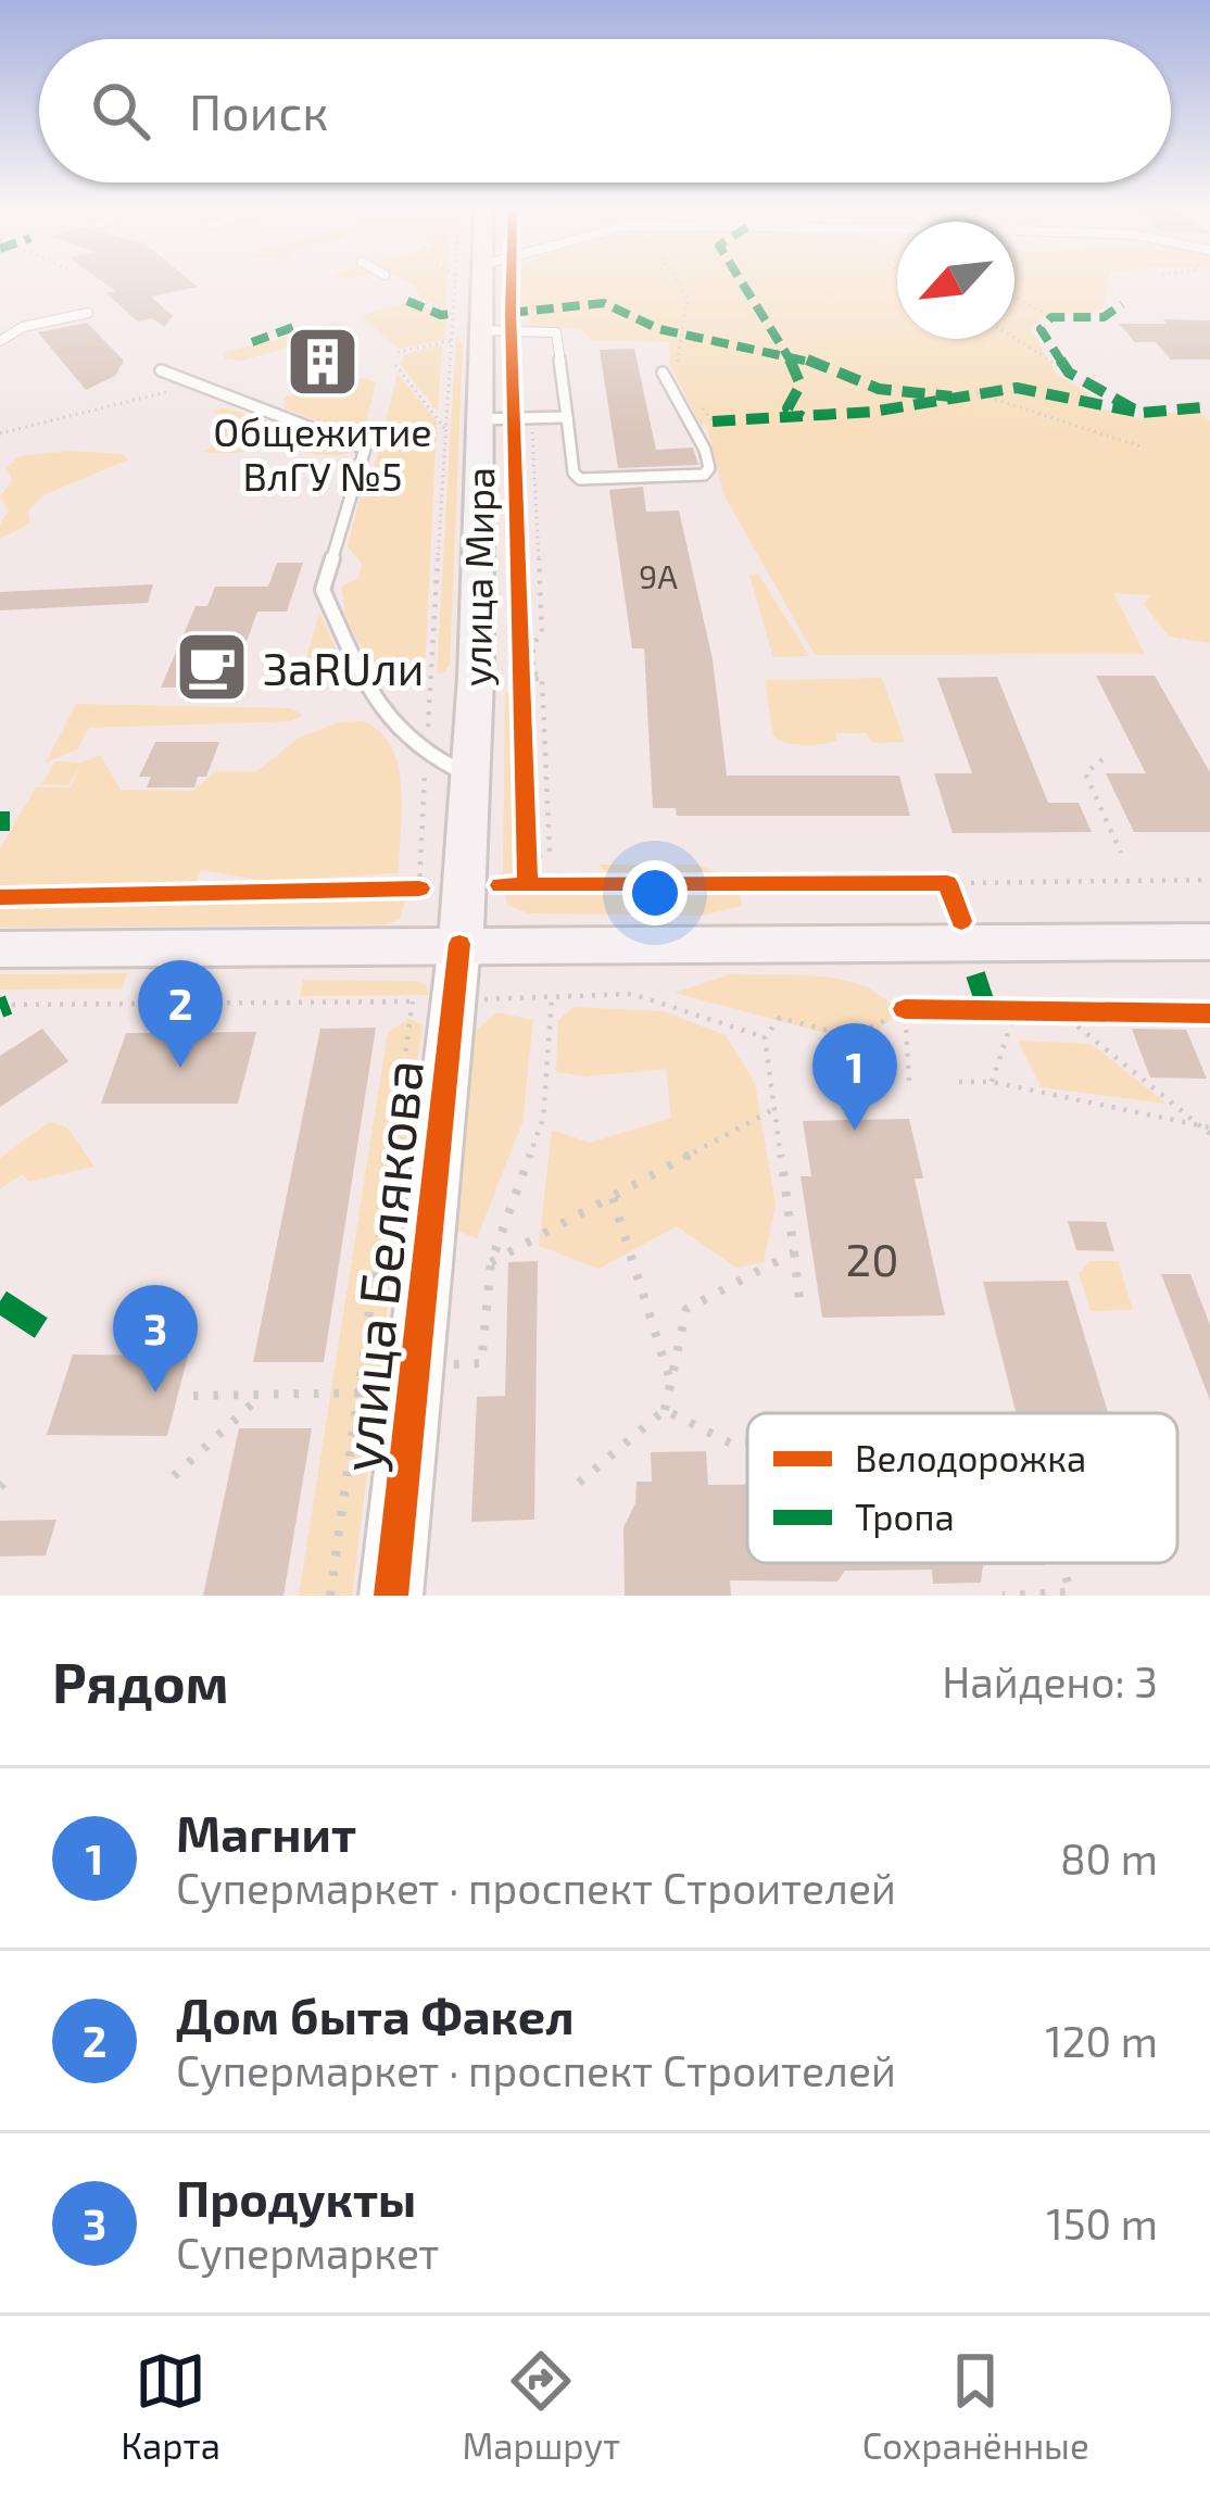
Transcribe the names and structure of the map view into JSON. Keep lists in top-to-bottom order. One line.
{"streets":{"main road":["улица Мира"],"street":["улица Белякова"]},"crossings":[["улица Мира","улица Белякова"]],"places":{"building":["Общежитие ВлГУ №5"],"cafe":["ЗаRUли"]},"house_numbers":["9А","20"],"legend":["Велодорожка","Тропа"],"north":"bottom left","page":{"search":"Поиск","pins":["2","1","3"],"heading":["Рядом","Найдено: 3"],"list":[{"mark":"1","name":"Магнит","note":"Супермаркет · проспект Строителей","value":"80 m"},{"mark":"2","name":"Дом быта Факел","note":"Супермаркет · проспект Строителей","value":"120 m"},{"mark":"3","name":"Продукты","note":"Супермаркет","value":"150 m"}],"nav":["Карта","Маршрут","Сохранённые"]}}
